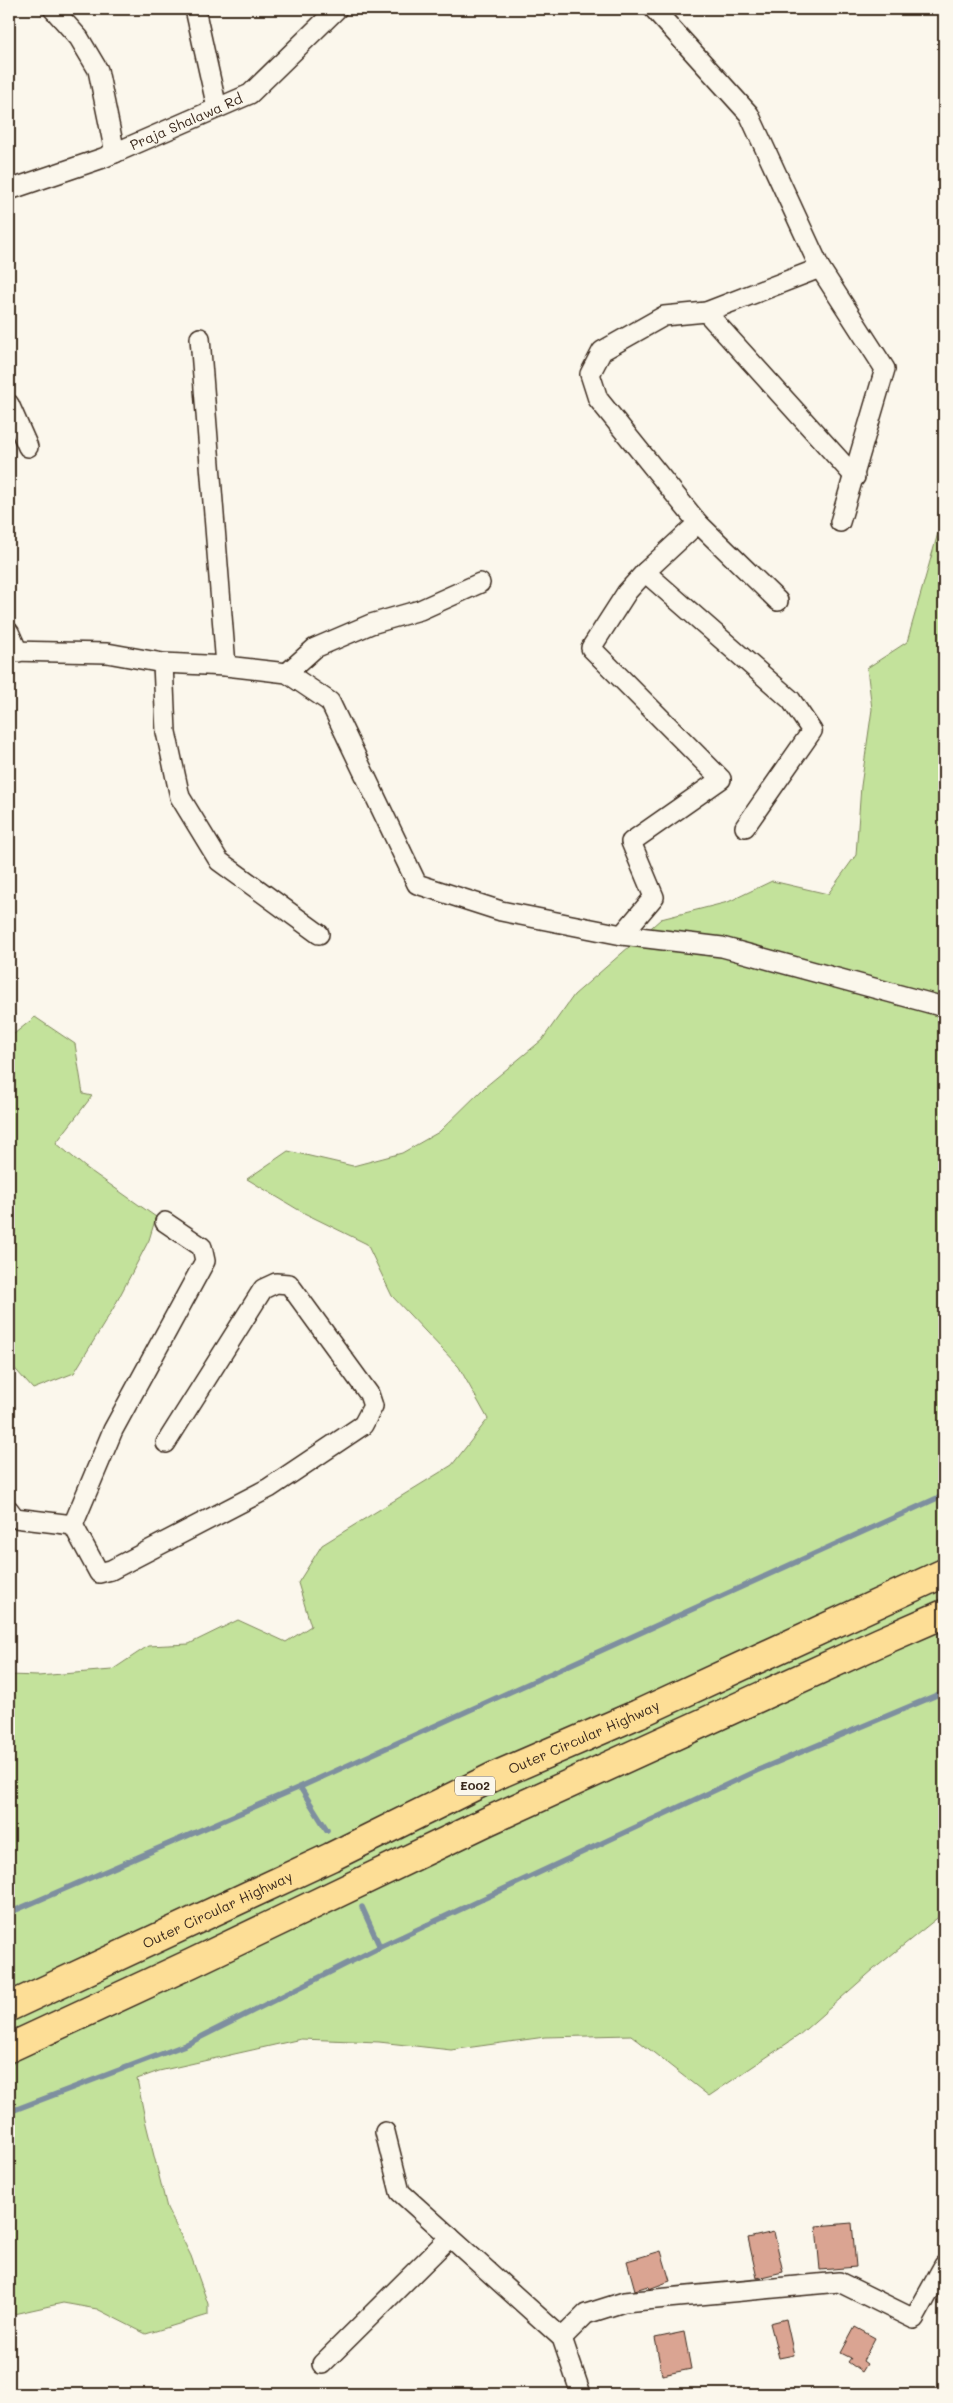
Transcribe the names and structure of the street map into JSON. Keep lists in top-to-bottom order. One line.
{"streets":{"highway":["Outer Circular Highway","E002"],"street":["Praja Shalawa Rd"]}}
